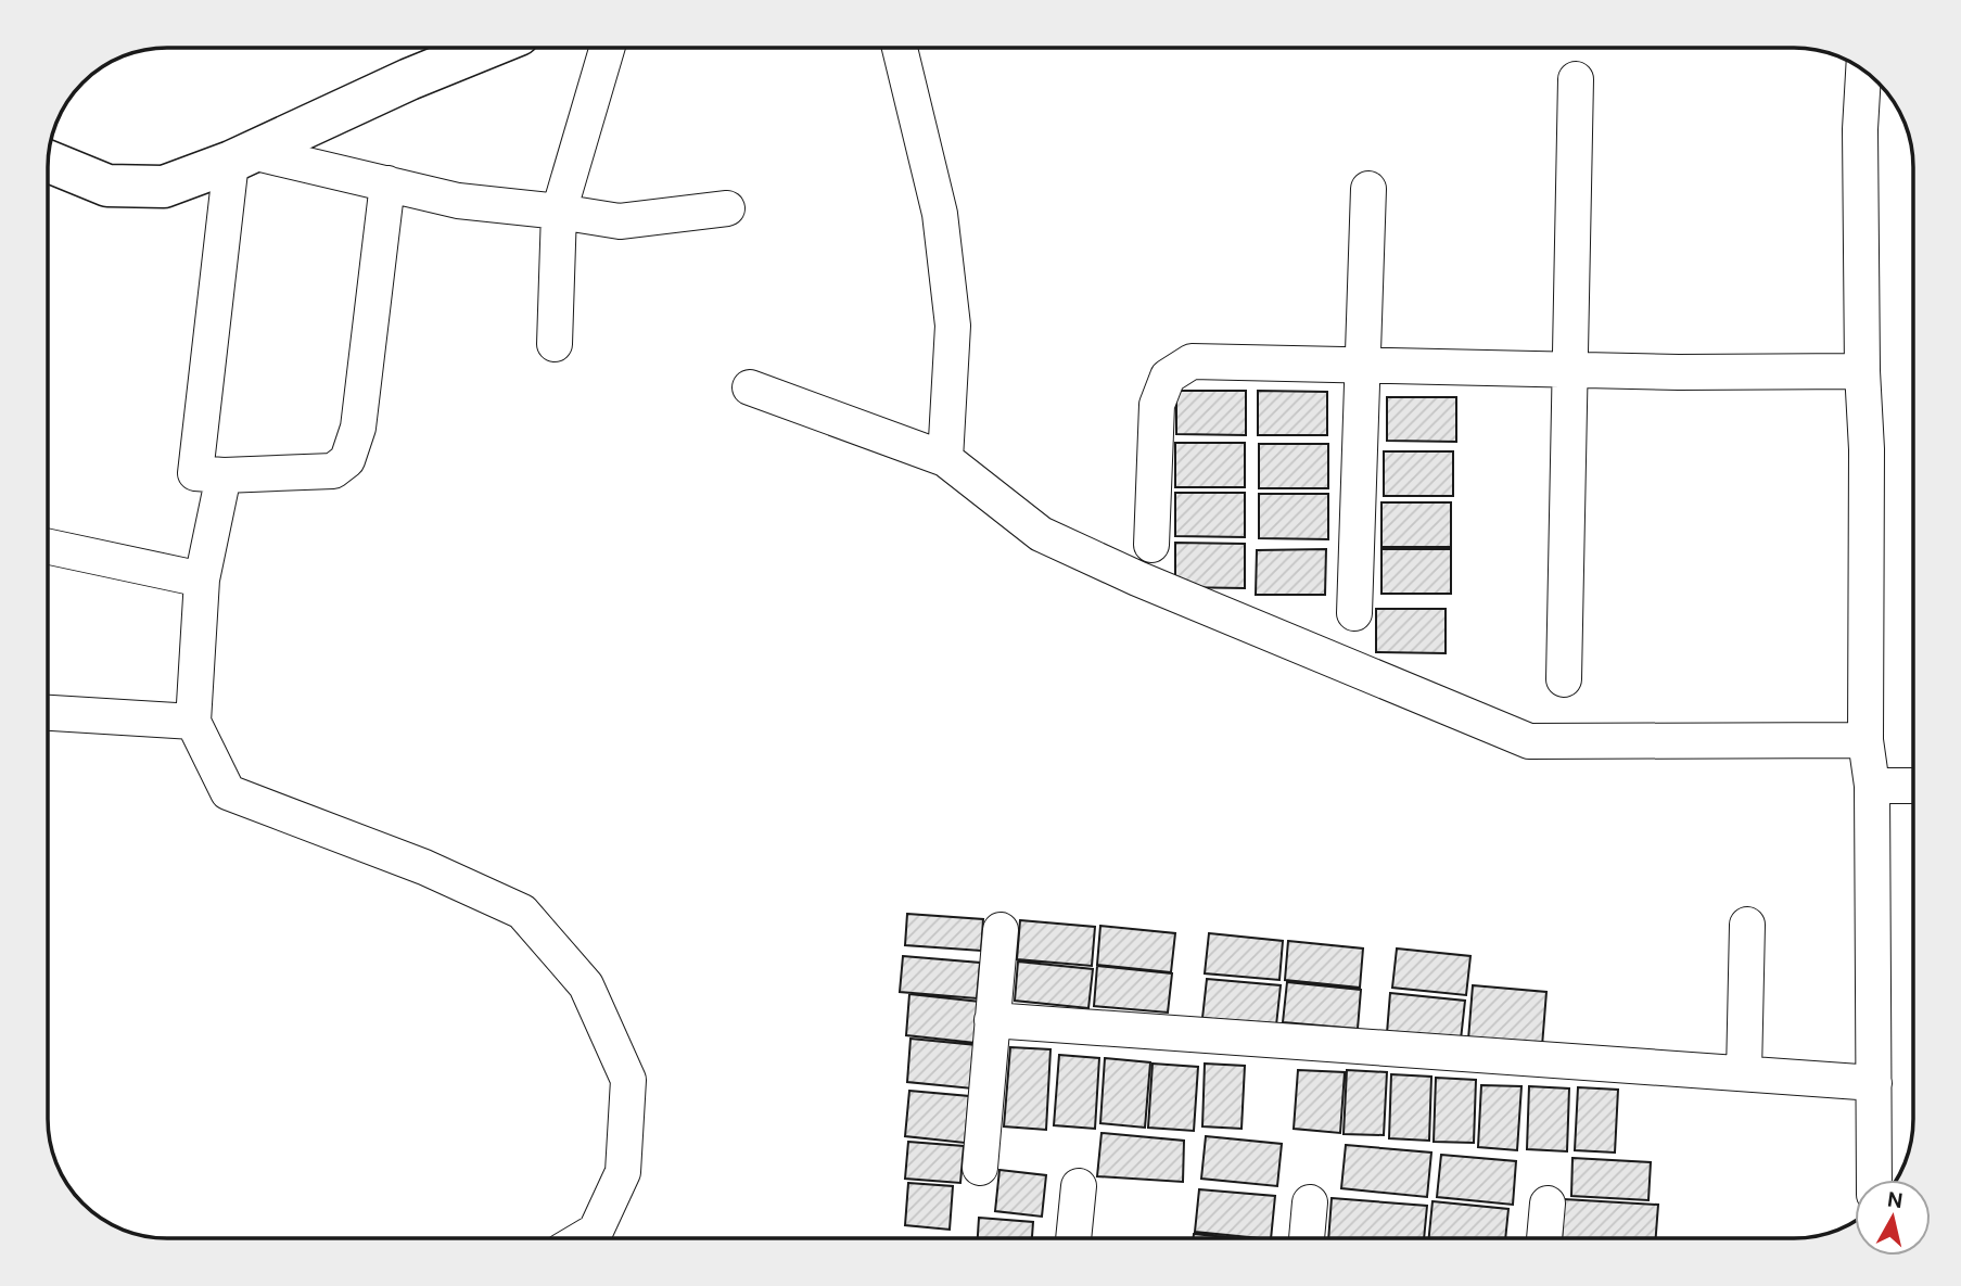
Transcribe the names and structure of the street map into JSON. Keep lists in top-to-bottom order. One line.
{"north":"top"}
